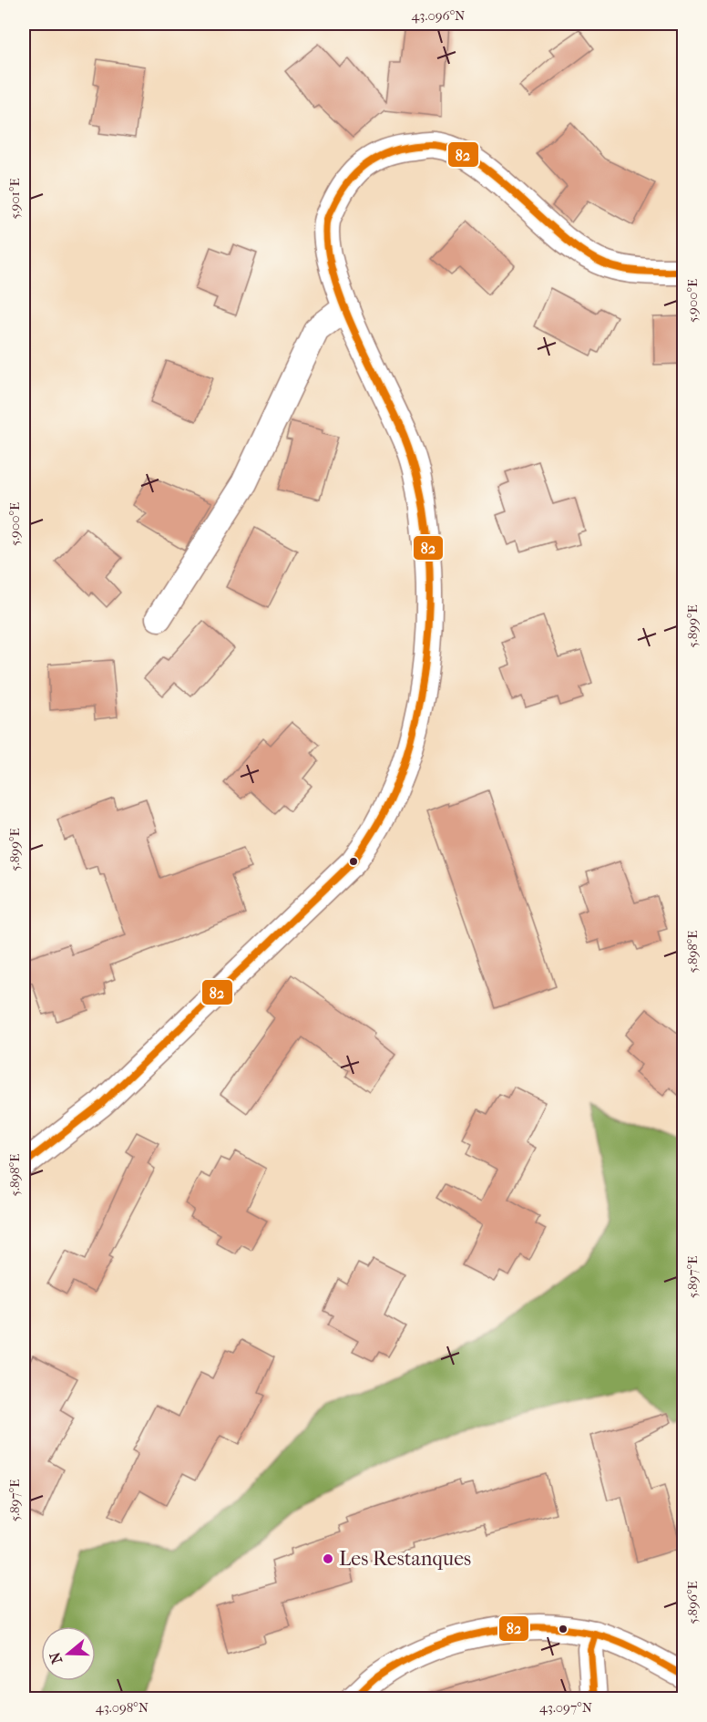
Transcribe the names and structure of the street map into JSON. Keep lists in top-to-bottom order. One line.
{"places":["Les Restanques"],"lines":["transit line 82"],"north":"left","coordinates":["43.096°N","5.901°E","5.900°E","5.899°E","5.898°E","5.897°E","5.896°E","43.098°N","43.097°N"]}
